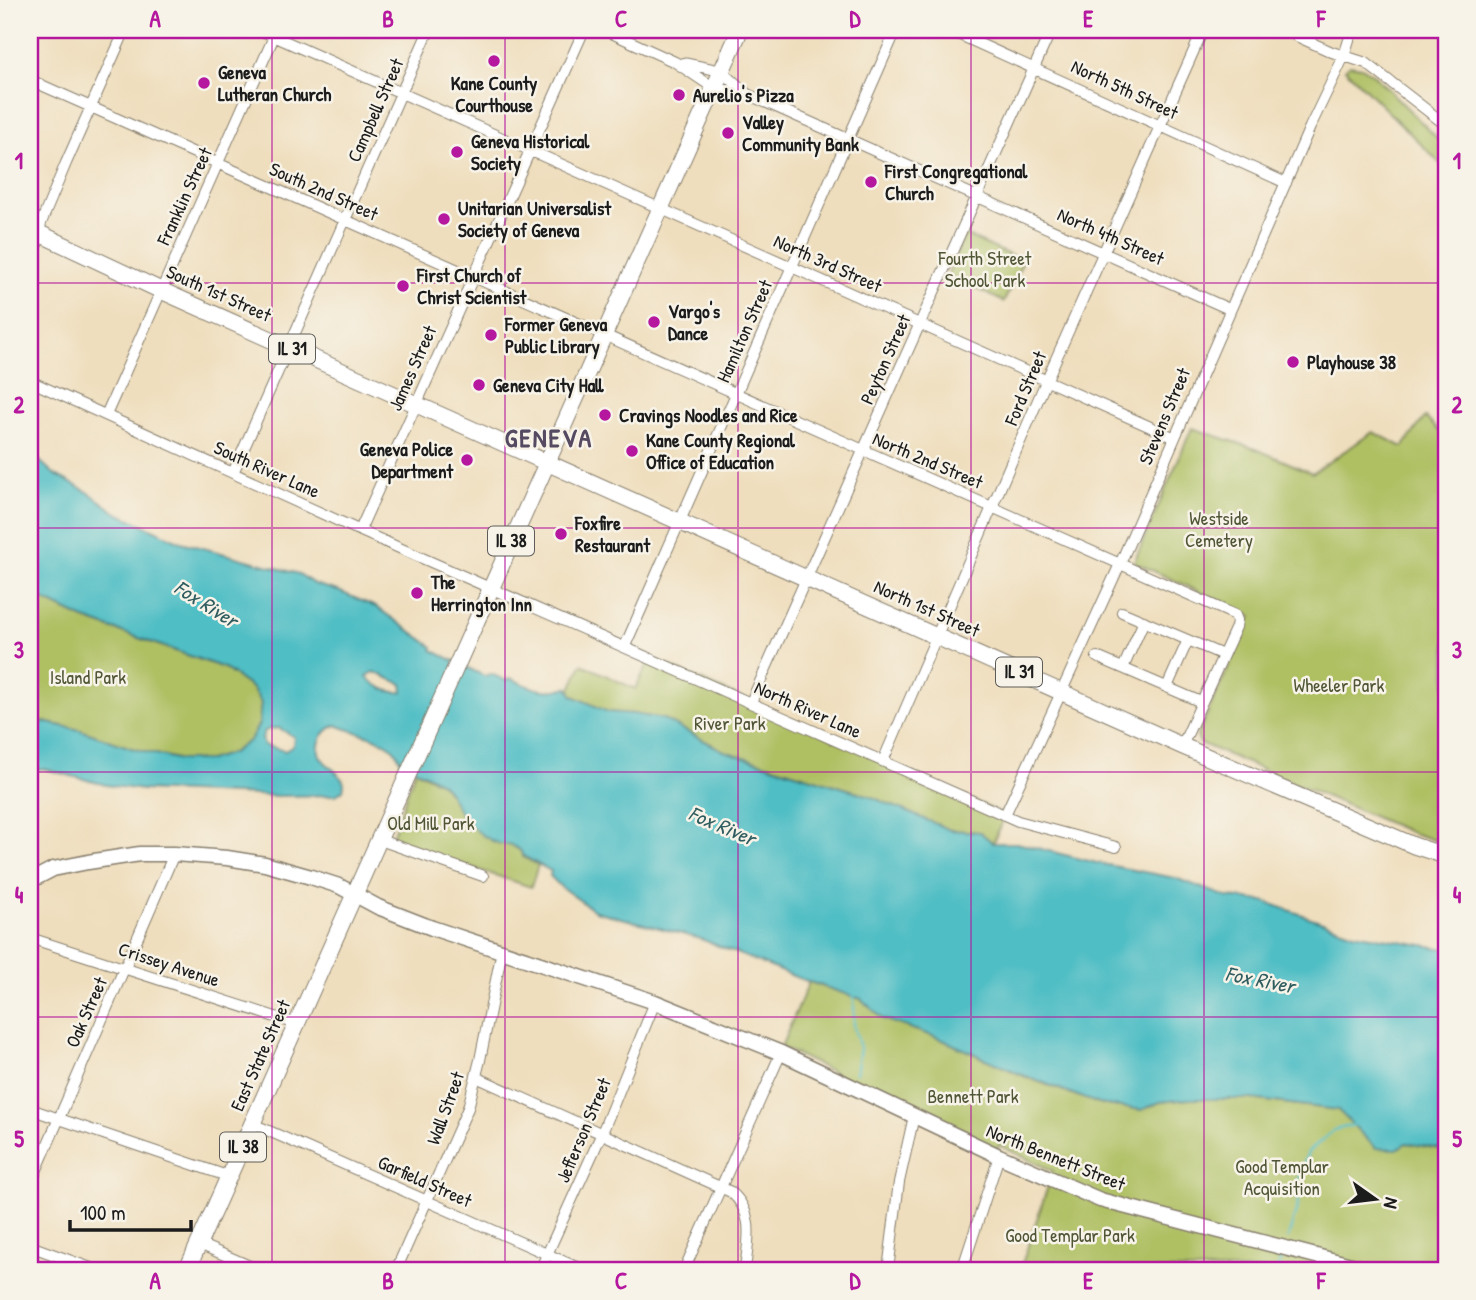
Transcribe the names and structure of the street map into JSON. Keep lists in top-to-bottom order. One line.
{"streets":{"main road":["South 1st Street","IL 31","IL 38","North 1st Street","East State Street","North Bennett Street"],"street":["North 5th Street","Campbell Street","South 2nd Street","Franklin Street","North 4th Street","North 3rd Street","Hamilton Street","Peyton Street","James Street","Ford Street","Stevens Street","North 2nd Street","South River Lane","North River Lane","Crissey Avenue","Oak Street","Wall Street","Jefferson Street","Garfield Street"]},"crossings":[["North 5th Street","Peyton Street"],["North 5th Street","Ford Street"],["North 5th Street","Stevens Street"],["Campbell Street","South 2nd Street"],["Campbell Street","North 3rd Street"],["Campbell Street","South 1st Street"],["Campbell Street","South River Lane"],["South 2nd Street","Franklin Street"],["South 2nd Street","James Street"],["South 2nd Street","North 2nd Street"],["South 2nd Street","IL 38"],["Franklin Street","North 3rd Street"],["Franklin Street","South 1st Street"],["Franklin Street","South River Lane"],["North 4th Street","Hamilton Street"],["North 4th Street","Peyton Street"],["North 4th Street","Ford Street"],["North 4th Street","Stevens Street"],["North 4th Street","IL 38"],["North 3rd Street","Hamilton Street"],["North 3rd Street","Peyton Street"],["North 3rd Street","James Street"],["North 3rd Street","Ford Street"],["North 3rd Street","Stevens Street"],["North 3rd Street","IL 38"],["South 1st Street","James Street"],["South 1st Street","IL 38"],["South 1st Street","North 1st Street"],["Hamilton Street","North 2nd Street"],["Hamilton Street","North 1st Street"],["Hamilton Street","North River Lane"],["Peyton Street","North 2nd Street"],["Peyton Street","North 1st Street"],["Peyton Street","North River Lane"],["James Street","South River Lane"],["Ford Street","North 2nd Street"],["Ford Street","North 1st Street"],["Ford Street","North River Lane"],["Stevens Street","North 2nd Street"],["Stevens Street","North 1st Street"],["Stevens Street","North River Lane"],["North 2nd Street","IL 38"],["South River Lane","IL 38"],["South River Lane","North River Lane"],["IL 38","North 1st Street"],["IL 38","North River Lane"],["IL 38","East State Street"],["IL 38","North Bennett Street"],["Crissey Avenue","Oak Street"],["Crissey Avenue","East State Street"],["Oak Street","North Bennett Street"],["East State Street","North Bennett Street"],["East State Street","Garfield Street"],["Wall Street","North Bennett Street"],["Wall Street","Garfield Street"],["Jefferson Street","North Bennett Street"],["Jefferson Street","Garfield Street"]],"districts":["GENEVA"],"water":["Fox River"],"parks":["Fourth Street School Park","Westside Cemetery","Island Park","Wheeler Park","River Park","Old Mill Park","Bennett Park","Good Templar Acquisition","Good Templar Park"],"places":["Kane County Courthouse","Geneva Lutheran Church","Aurelio's Pizza","Valley Community Bank","Geneva Historical Society","First Congregational Church","Unitarian Universalist Society of Geneva","First Church of Christ Scientist","Vargo's Dance","Former Geneva Public Library","Playhouse 38","Geneva City Hall","Cravings Noodles and Rice","Kane County Regional Office of Education","Geneva Police Department","Foxfire Restaurant","The Herrington Inn"],"scale_bar":"100 m","north":"right","grid":{"columns":["A","B","C","D","E","F"],"rows":["1","2","3","4","5"]}}
